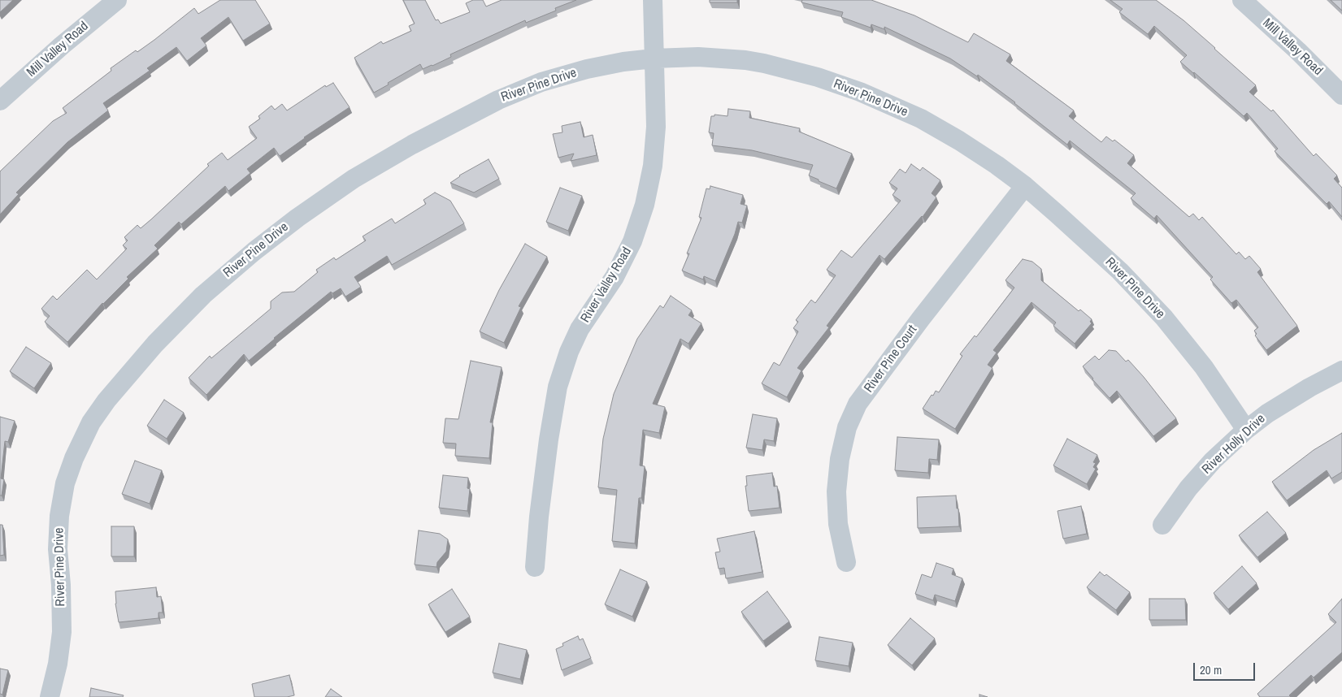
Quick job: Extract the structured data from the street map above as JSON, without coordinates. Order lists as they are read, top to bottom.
{
  "streets": {
    "street": [
      "Mill Valley Road",
      "River Pine Drive",
      "River Valley Road",
      "River Pine Court",
      "River Holly Drive"
    ]
  },
  "crossings": [
    ["River Pine Drive", "River Valley Road"],
    ["River Pine Drive", "River Pine Court"],
    ["River Pine Drive", "River Holly Drive"]
  ],
  "scale_bar": "20 m"
}
